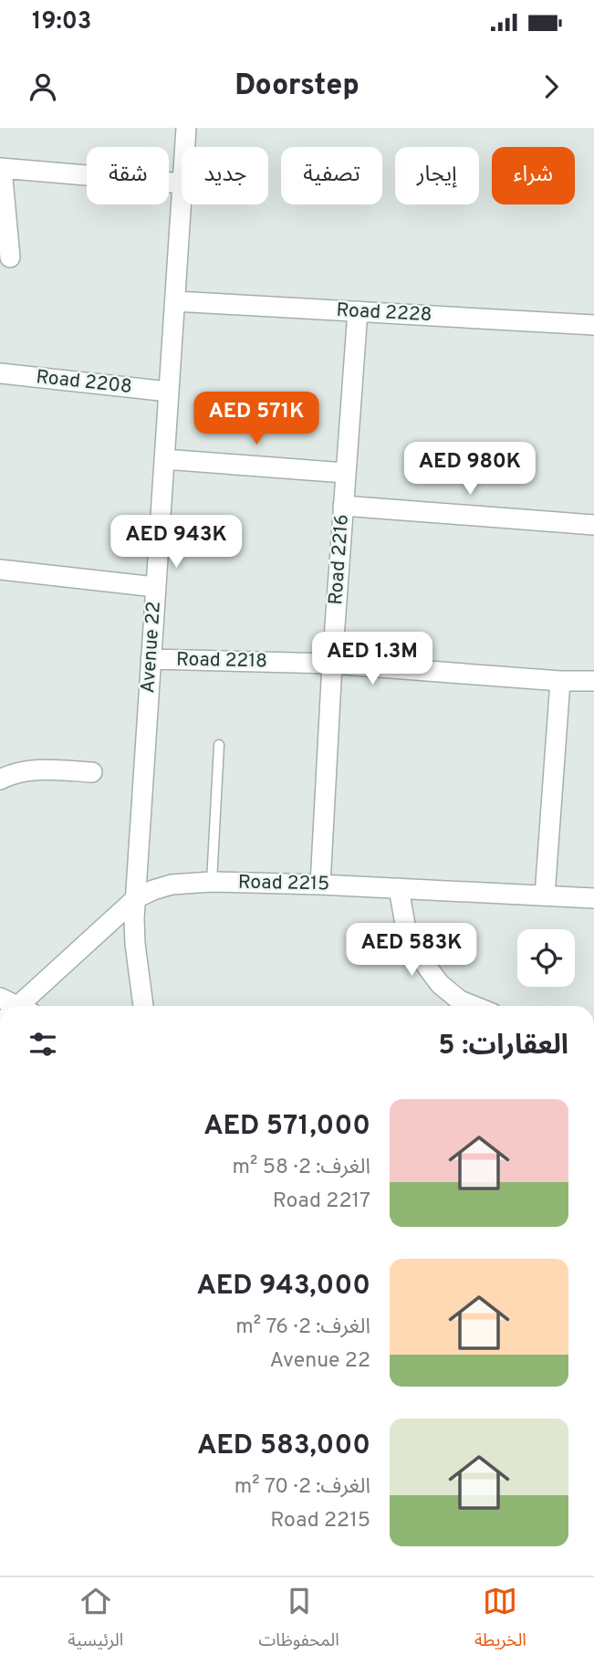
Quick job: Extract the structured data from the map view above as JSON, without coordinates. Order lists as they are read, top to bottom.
{
  "streets": {
    "street": [
      "Road 2228",
      "Road 2208",
      "Road 2216",
      "Avenue 22",
      "Road 2218",
      "Road 2215"
    ]
  },
  "crossings": [
    ["Road 2228", "Road 2216"],
    ["Road 2228", "Avenue 22"],
    ["Road 2208", "Avenue 22"],
    ["Road 2216", "Road 2218"],
    ["Road 2216", "Road 2215"],
    ["Avenue 22", "Road 2218"],
    ["Avenue 22", "Road 2215"]
  ],
  "page": {
    "status": "19:03",
    "header": "Doorstep",
    "chip": [
      "شراء",
      "إيجار",
      "تصفية",
      "جديد",
      "شقة"
    ],
    "price": [
      "AED 571K",
      "AED 980K",
      "AED 943K",
      "AED 1.3M",
      "AED 583K"
    ],
    "heading": "العقارات: 5",
    "list": [
      {
        "name": "AED 571,000",
        "note": "الغرف: 2 · 58 m² · Road 2217"
      },
      {
        "name": "AED 943,000",
        "note": "الغرف: 2 · 76 m² · Avenue 22"
      },
      {
        "name": "AED 583,000",
        "note": "الغرف: 2 · 70 m² · Road 2215"
      }
    ],
    "tabs": ["الخريطة", "المحفوظات", "الرئيسية"]
  }
}
